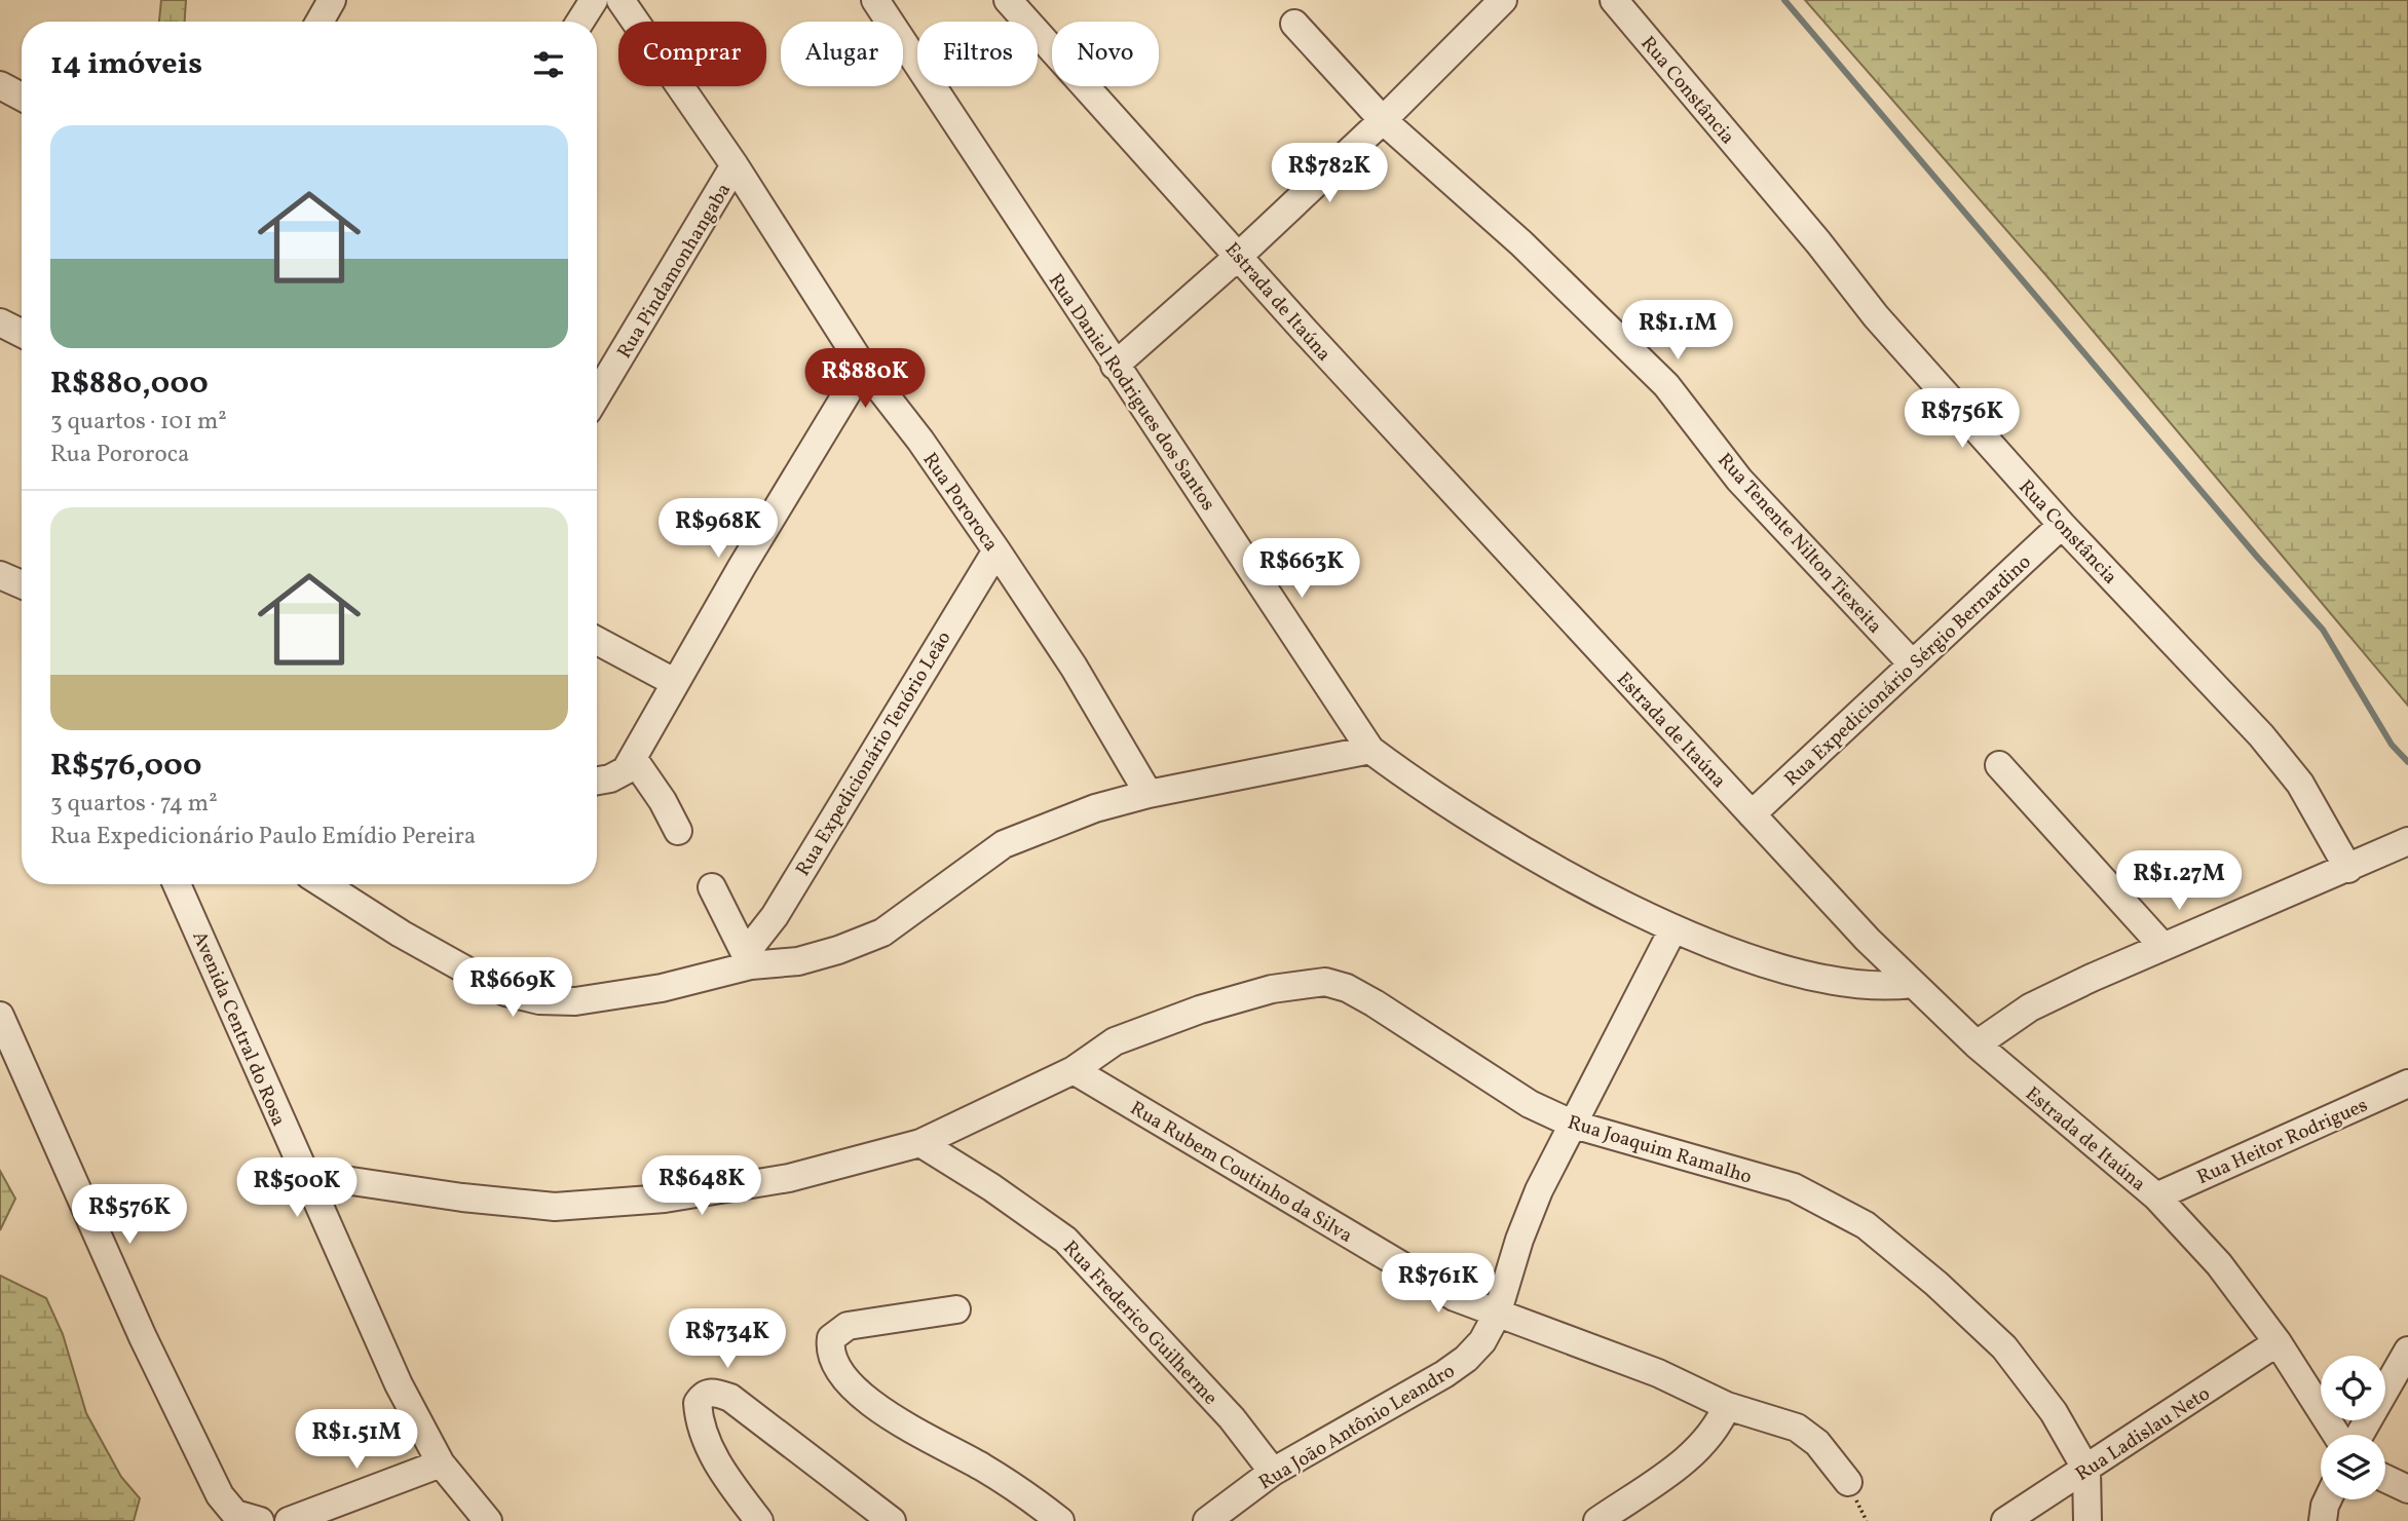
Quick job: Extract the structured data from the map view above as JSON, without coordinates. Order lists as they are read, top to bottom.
{
  "streets": {
    "street": [
      "Rua Constância",
      "Rua Pindamonhangaba",
      "Estrada de Itaúna",
      "Rua Daniel Rodrigues dos Santos",
      "Rua Pororoca",
      "Rua Tenente Nilton Tiexeita",
      "Rua Expedicionário Sérgio Bernardino",
      "Rua Expedicionário Tenório Leão",
      "Avenida Central do Rosa",
      "Rua Heitor Rodrigues",
      "Rua Joaquim Ramalho",
      "Rua Rubem Coutinho da Silva",
      "Rua Frederico Guilherme",
      "Rua João Antônio Leandro",
      "Rua Ladislau Neto"
    ]
  },
  "crossings": [
    ["Rua Constância", "Rua Expedicionário Sérgio Bernardino"],
    ["Rua Pindamonhangaba", "Rua Pororoca"],
    ["Estrada de Itaúna", "Rua Daniel Rodrigues dos Santos"],
    ["Estrada de Itaúna", "Rua Expedicionário Sérgio Bernardino"],
    ["Estrada de Itaúna", "Rua Heitor Rodrigues"],
    ["Estrada de Itaúna", "Rua Ladislau Neto"],
    ["Rua Daniel Rodrigues dos Santos", "Rua João Antônio Leandro"],
    ["Rua Pororoca", "Rua Expedicionário Tenório Leão"],
    ["Rua Tenente Nilton Tiexeita", "Rua Expedicionário Sérgio Bernardino"],
    ["Avenida Central do Rosa", "Rua Joaquim Ramalho"],
    ["Rua Joaquim Ramalho", "Rua Rubem Coutinho da Silva"],
    ["Rua Joaquim Ramalho", "Rua Frederico Guilherme"],
    ["Rua Joaquim Ramalho", "Rua João Antônio Leandro"],
    ["Rua Joaquim Ramalho", "Rua Ladislau Neto"],
    ["Rua Rubem Coutinho da Silva", "Rua João Antônio Leandro"],
    ["Rua Frederico Guilherme", "Rua João Antônio Leandro"]
  ],
  "page": {
    "chip": [
      "Comprar",
      "Alugar",
      "Filtros",
      "Novo"
    ],
    "heading": "14 imóveis",
    "list": [
      {
        "name": "R$880,000",
        "note": "3 quartos · 101 m² · Rua Pororoca"
      },
      {
        "name": "R$576,000",
        "note": "3 quartos · 74 m² · Rua Expedicionário Paulo Emídio Pereira"
      }
    ],
    "price": [
      "R$782K",
      "R$1.1M",
      "R$880K",
      "R$756K",
      "R$968K",
      "R$663K",
      "R$1.27M",
      "R$669K",
      "R$648K",
      "R$500K",
      "R$576K",
      "R$761K",
      "R$734K",
      "R$1.51M"
    ]
  }
}
